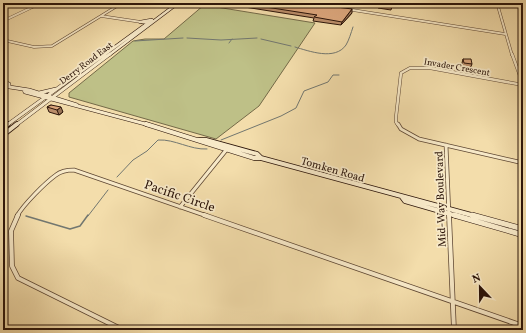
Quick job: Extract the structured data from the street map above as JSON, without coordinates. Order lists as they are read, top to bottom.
{
  "streets": {
    "main road": ["Derry Road East", "Tomken Road"],
    "street": ["Invader Crescent", "Pacific Circle", "Mid-Way Boulevard"]
  },
  "crossings": [
    ["Derry Road East", "Tomken Road"],
    ["Invader Crescent", "Mid-Way Boulevard"],
    ["Tomken Road", "Mid-Way Boulevard"],
    ["Pacific Circle", "Mid-Way Boulevard"]
  ],
  "north": "top"
}
